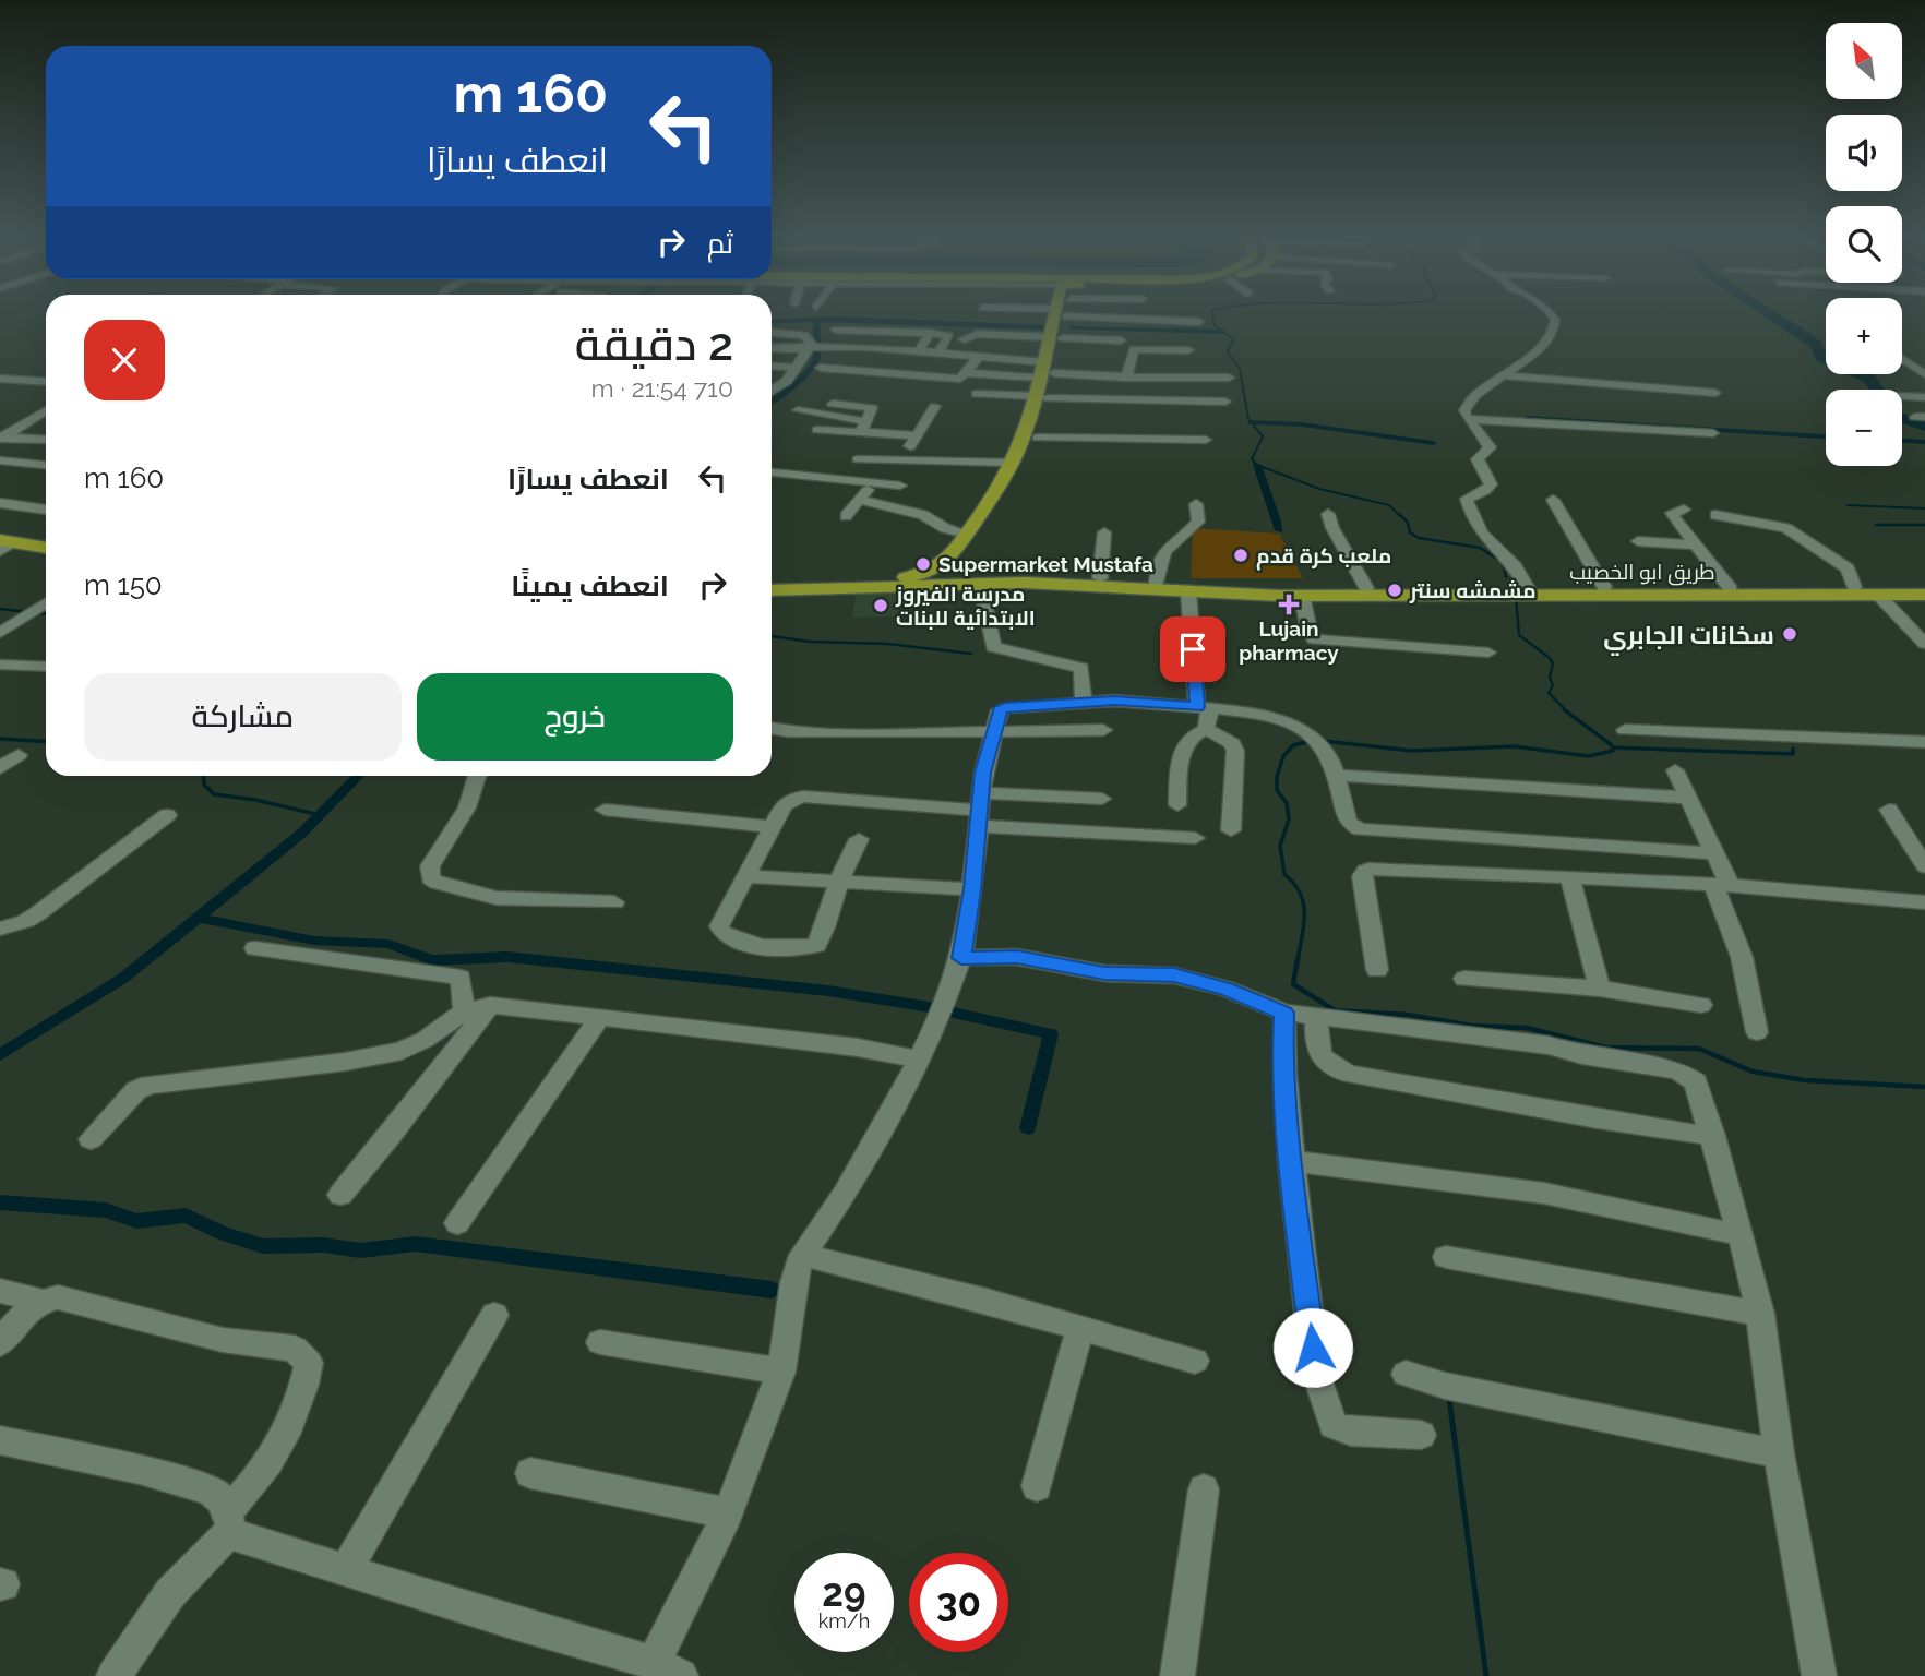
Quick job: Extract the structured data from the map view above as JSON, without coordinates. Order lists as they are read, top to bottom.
{
  "streets": {
    "main road": ["طريق ابو الخصيب"]
  },
  "places": {
    "other": [
      "ملعب كرة قدم",
      "Supermarket Mustafa",
      "مشمشه سنتر",
      "مدرسة الفيروز الابتدائية للبنات",
      "سخانات الجابري"
    ],
    "health": ["Lujain pharmacy"]
  },
  "north": "top left",
  "page": {
    "map_buttons": ["+", "−"],
    "turn": ["160 m", "انعطف يسارًا"],
    "then": "ثم",
    "heading": ["2 دقيقة", "710 m · 21:54"],
    "list": [
      {
        "name": "انعطف يسارًا",
        "value": "160 m"
      },
      {
        "name": "انعطف يمينًا",
        "value": "150 m"
      }
    ],
    "buttons": ["خروج", "مشاركة"],
    "speed": "29 km/h",
    "limit": "30"
  }
}
